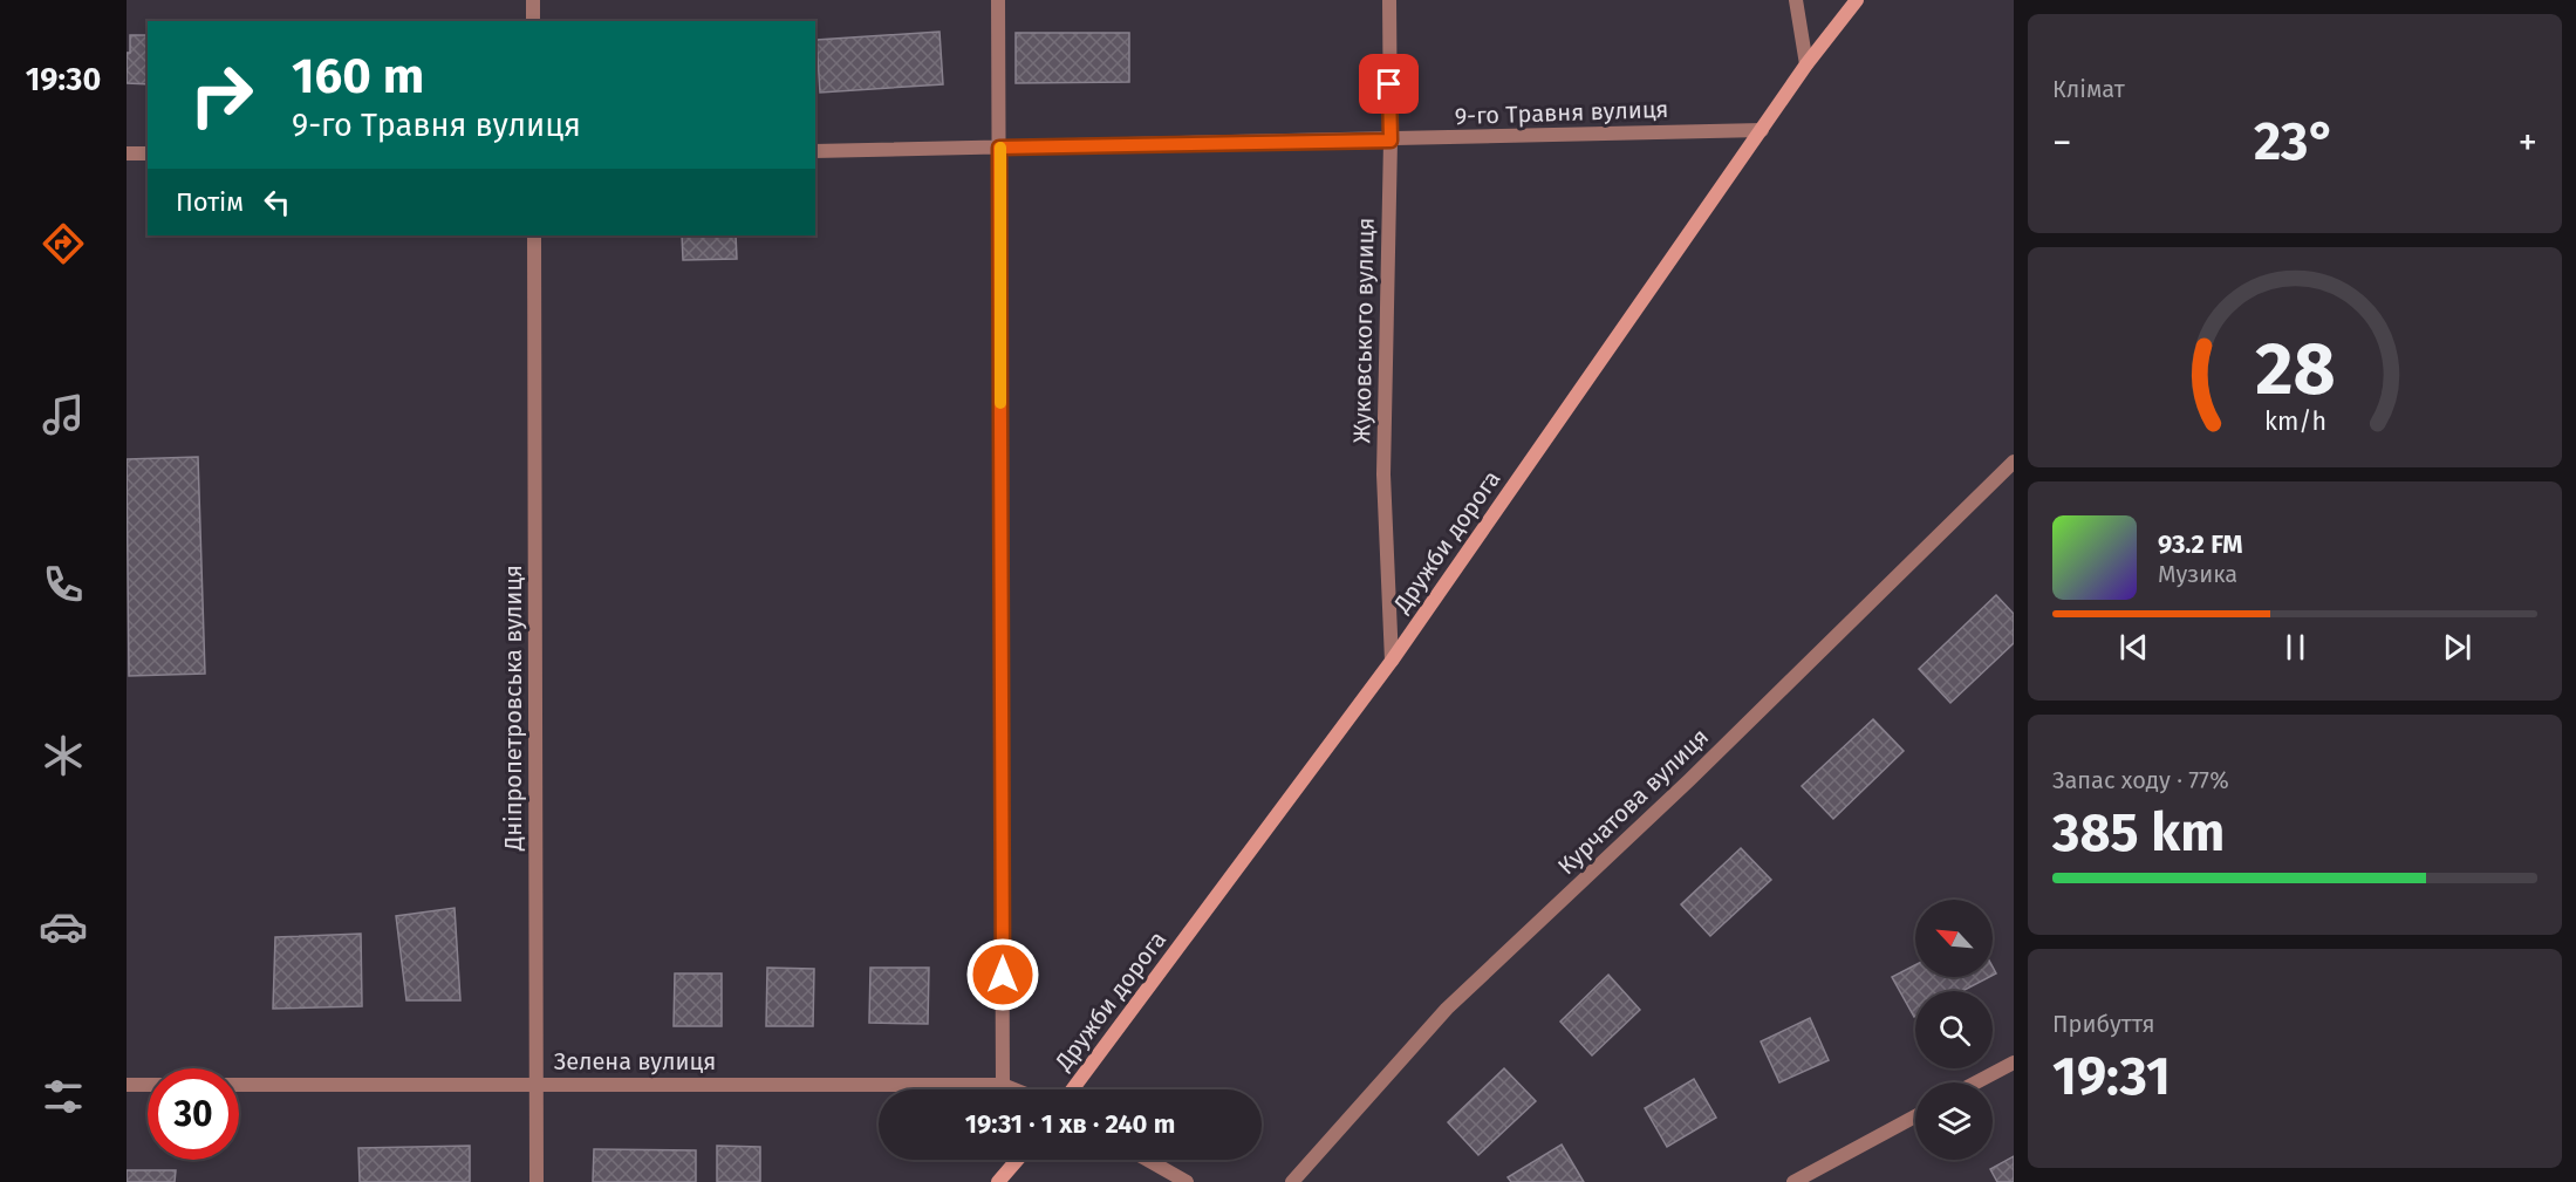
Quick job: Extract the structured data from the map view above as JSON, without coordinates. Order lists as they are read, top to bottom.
{
  "streets": {
    "street": [
      "9-го Травня вулиця",
      "Жуковського вулиця",
      "Дружби дорога",
      "Дніпропетровська вулиця",
      "Курчатова вулиця",
      "Зелена вулиця"
    ]
  },
  "crossings": [
    ["9-го Травня вулиця", "Жуковського вулиця"],
    ["9-го Травня вулиця", "Дружби дорога"],
    ["Жуковського вулиця", "Дружби дорога"],
    ["Дніпропетровська вулиця", "Зелена вулиця"]
  ],
  "north": "top left",
  "page": {
    "tabs": "19:30",
    "tile": [
      "Клімат",
      ["Запас ходу · 77%", "385 km"],
      ["Прибуття", "19:31"]
    ],
    "turn": ["160 m", "9-го Травня вулиця"],
    "heat": ["−", "23°", "+"],
    "then": "Потім",
    "song": ["93.2 FM", "Музика"],
    "limit": "30",
    "trip": "19:31 · 1 хв · 240 m",
    "gauge": ["28", "km/h"]
  }
}
